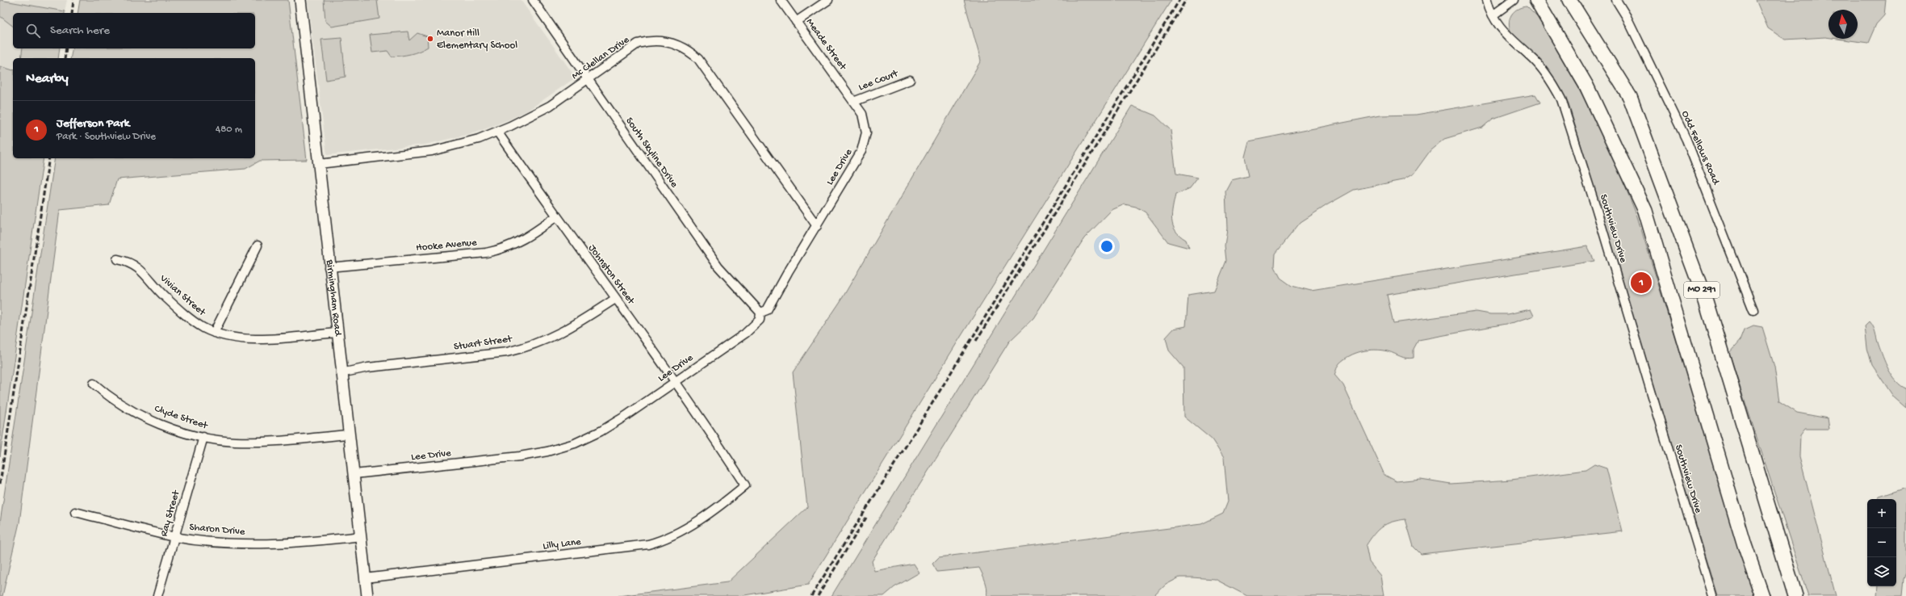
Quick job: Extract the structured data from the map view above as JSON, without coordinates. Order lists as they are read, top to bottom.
{
  "streets": {
    "highway": ["MO 291"],
    "street": [
      "Meade Street",
      "Mc Clellan Drive",
      "Lee Court",
      "Odd Fellows Road",
      "South Skyline Drive",
      "Lee Drive",
      "Southview Drive",
      "Hooke Avenue",
      "Johnston Street",
      "Vivian Street",
      "Birmingham Road",
      "Stuart Street",
      "Clyde Street",
      "Ray Street",
      "Sharon Drive",
      "Lilly Lane"
    ]
  },
  "crossings": [
    ["Meade Street", "Lee Court"],
    ["Meade Street", "Lee Drive"],
    ["Mc Clellan Drive", "South Skyline Drive"],
    ["Mc Clellan Drive", "Lee Drive"],
    ["Mc Clellan Drive", "Johnston Street"],
    ["Mc Clellan Drive", "Birmingham Road"],
    ["Lee Court", "Lee Drive"],
    ["South Skyline Drive", "Lee Drive"],
    ["Lee Drive", "Johnston Street"],
    ["Lee Drive", "Birmingham Road"],
    ["Hooke Avenue", "Johnston Street"],
    ["Hooke Avenue", "Birmingham Road"],
    ["Johnston Street", "Stuart Street"],
    ["Johnston Street", "Lilly Lane"],
    ["Vivian Street", "Birmingham Road"],
    ["Birmingham Road", "Stuart Street"],
    ["Birmingham Road", "Clyde Street"],
    ["Birmingham Road", "Sharon Drive"],
    ["Birmingham Road", "Lilly Lane"],
    ["Clyde Street", "Ray Street"],
    ["Ray Street", "Sharon Drive"]
  ],
  "places": ["Manor Hill Elementary School"],
  "north": "top",
  "page": {
    "search": "Search here",
    "heading": "Nearby",
    "list": [
      {
        "mark": "1",
        "name": "Jefferson Park",
        "note": "Park · Southview Drive",
        "value": "480 m"
      }
    ],
    "pins": "1",
    "map_buttons": ["+", "−"]
  }
}
